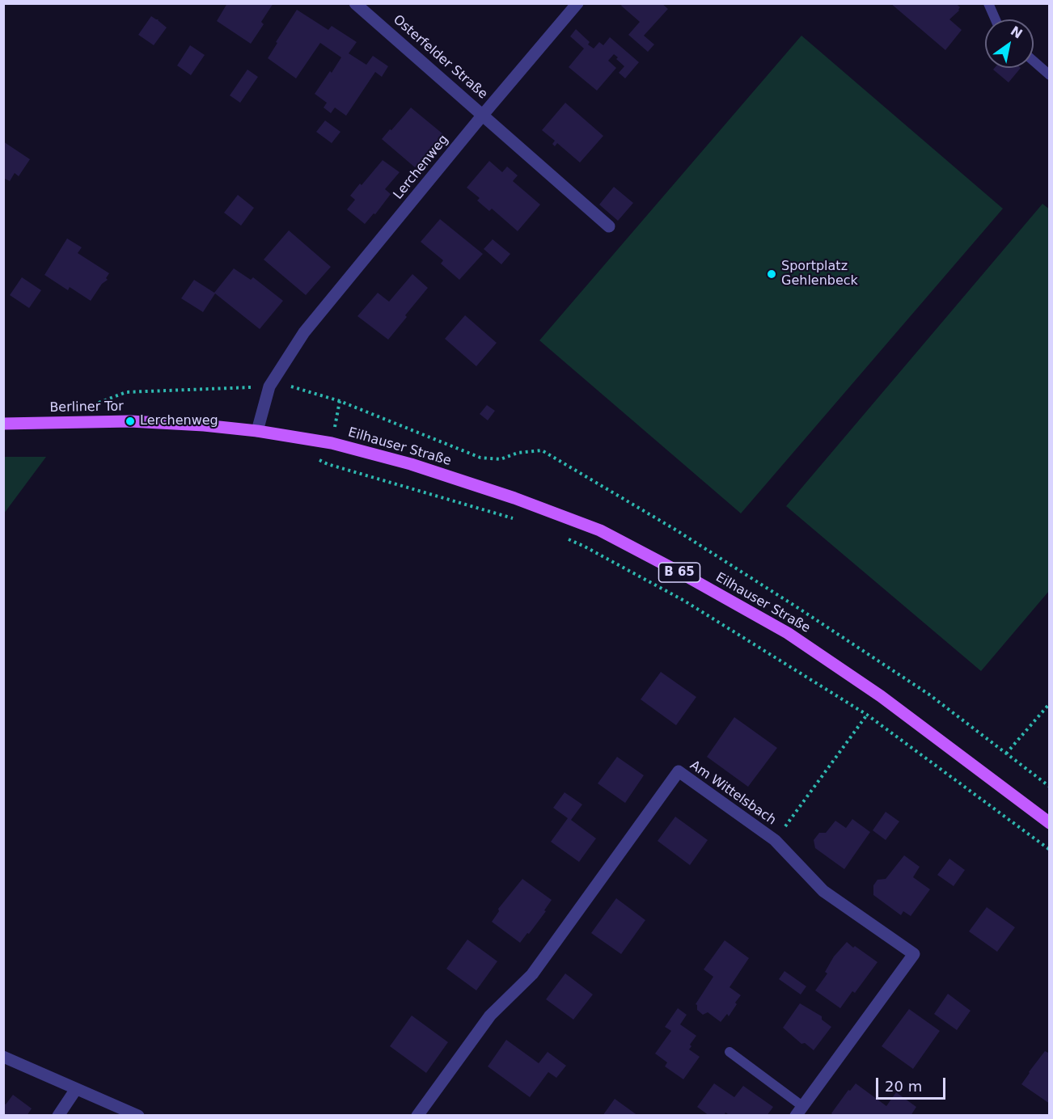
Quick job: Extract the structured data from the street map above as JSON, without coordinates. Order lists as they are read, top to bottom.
{
  "streets": {
    "main road": ["Berliner Tor", "Eilhauser Straße", "B 65"],
    "street": ["Osterfelder Straße", "Lerchenweg", "Am Wittelsbach"]
  },
  "crossings": [
    ["Osterfelder Straße", "Lerchenweg"],
    ["Lerchenweg", "Berliner Tor"],
    ["Lerchenweg", "Eilhauser Straße"],
    ["Berliner Tor", "Eilhauser Straße"]
  ],
  "places": ["Sportplatz Gehlenbeck", "Lerchenweg"],
  "scale_bar": "20 m",
  "north": "top right"
}
